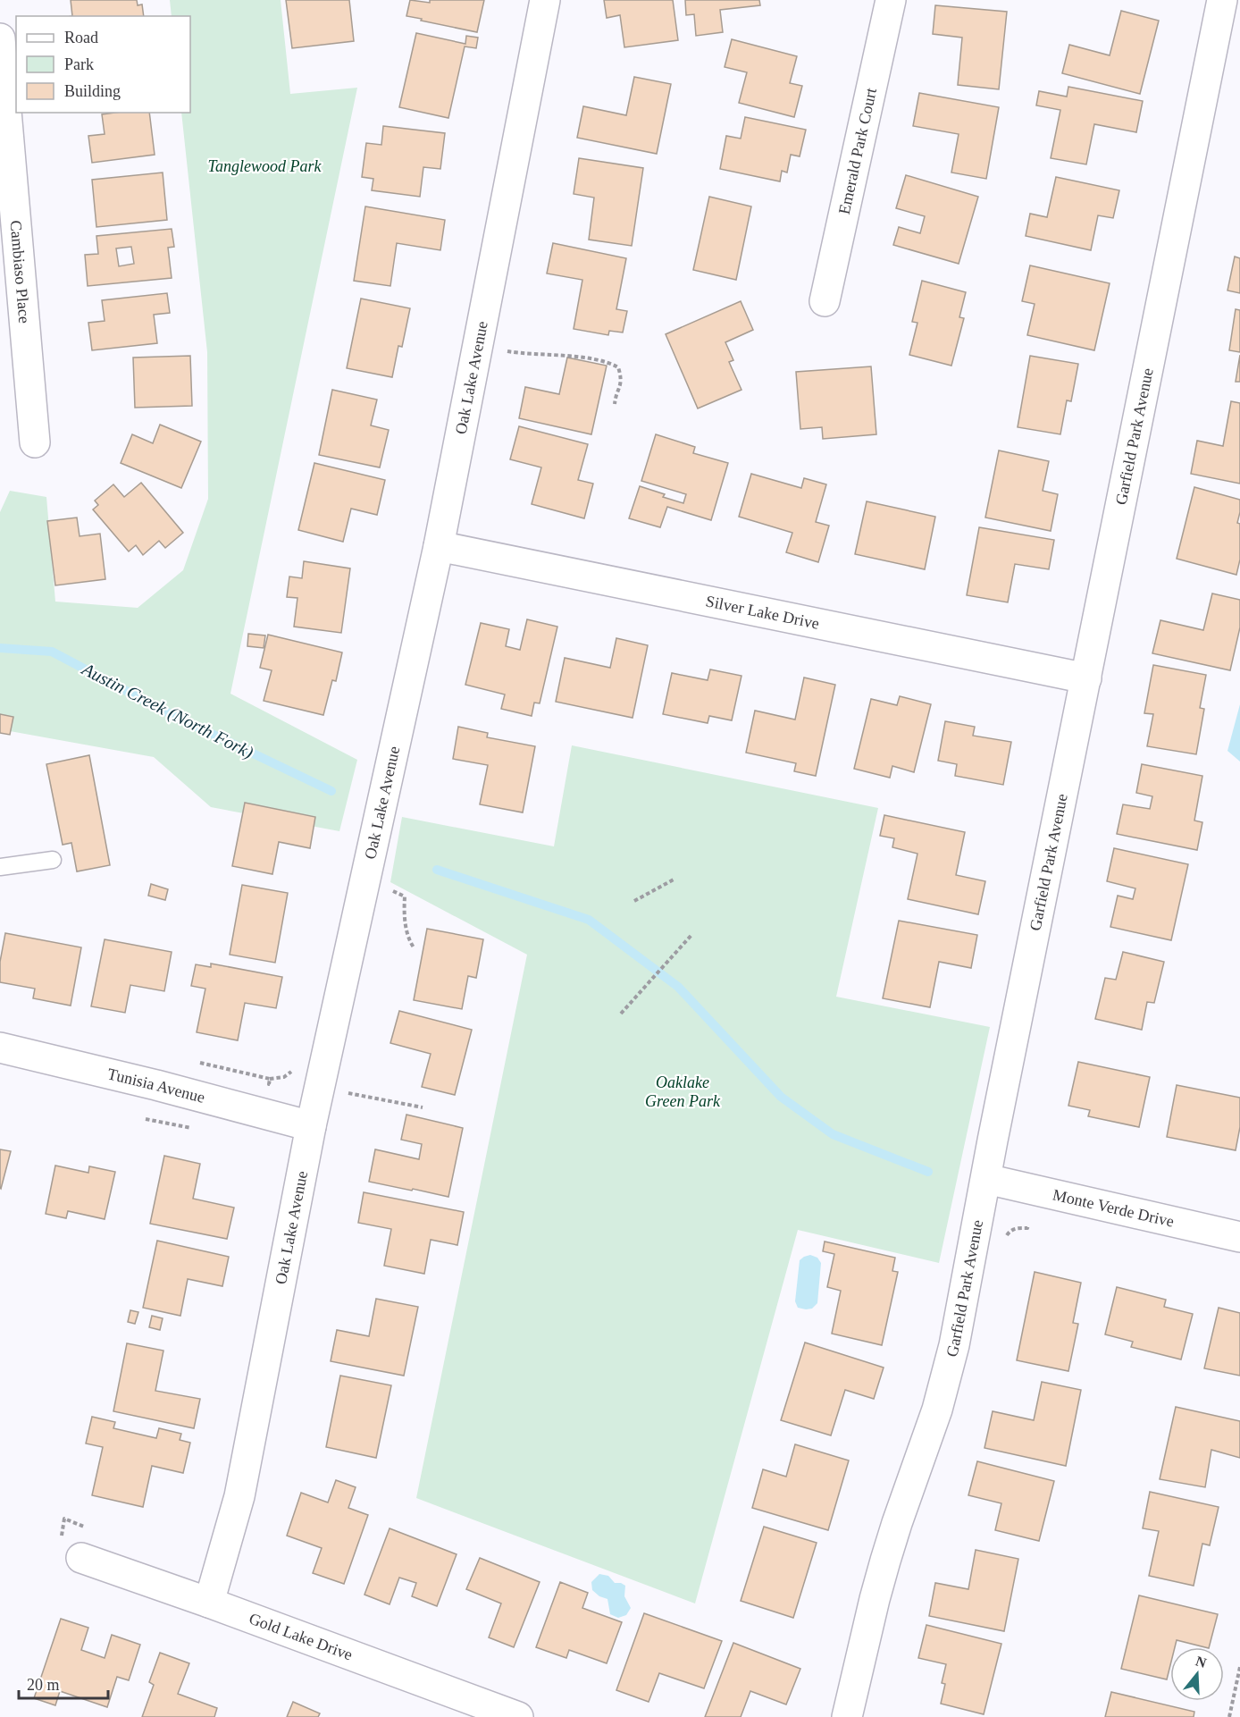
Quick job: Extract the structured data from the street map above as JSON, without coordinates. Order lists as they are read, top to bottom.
{
  "streets": {
    "street": [
      "Emerald Park Court",
      "Cambiaso Place",
      "Oak Lake Avenue",
      "Garfield Park Avenue",
      "Silver Lake Drive",
      "Tunisia Avenue",
      "Monte Verde Drive",
      "Gold Lake Drive"
    ]
  },
  "crossings": [
    ["Oak Lake Avenue", "Silver Lake Drive"],
    ["Oak Lake Avenue", "Tunisia Avenue"],
    ["Oak Lake Avenue", "Gold Lake Drive"],
    ["Garfield Park Avenue", "Silver Lake Drive"],
    ["Garfield Park Avenue", "Monte Verde Drive"]
  ],
  "water": ["Austin Creek (North Fork)"],
  "parks": ["Tanglewood Park", "Oaklake Green Park"],
  "legend": ["Road", "Park", "Building"],
  "scale_bar": "20 m",
  "north": "top"
}
